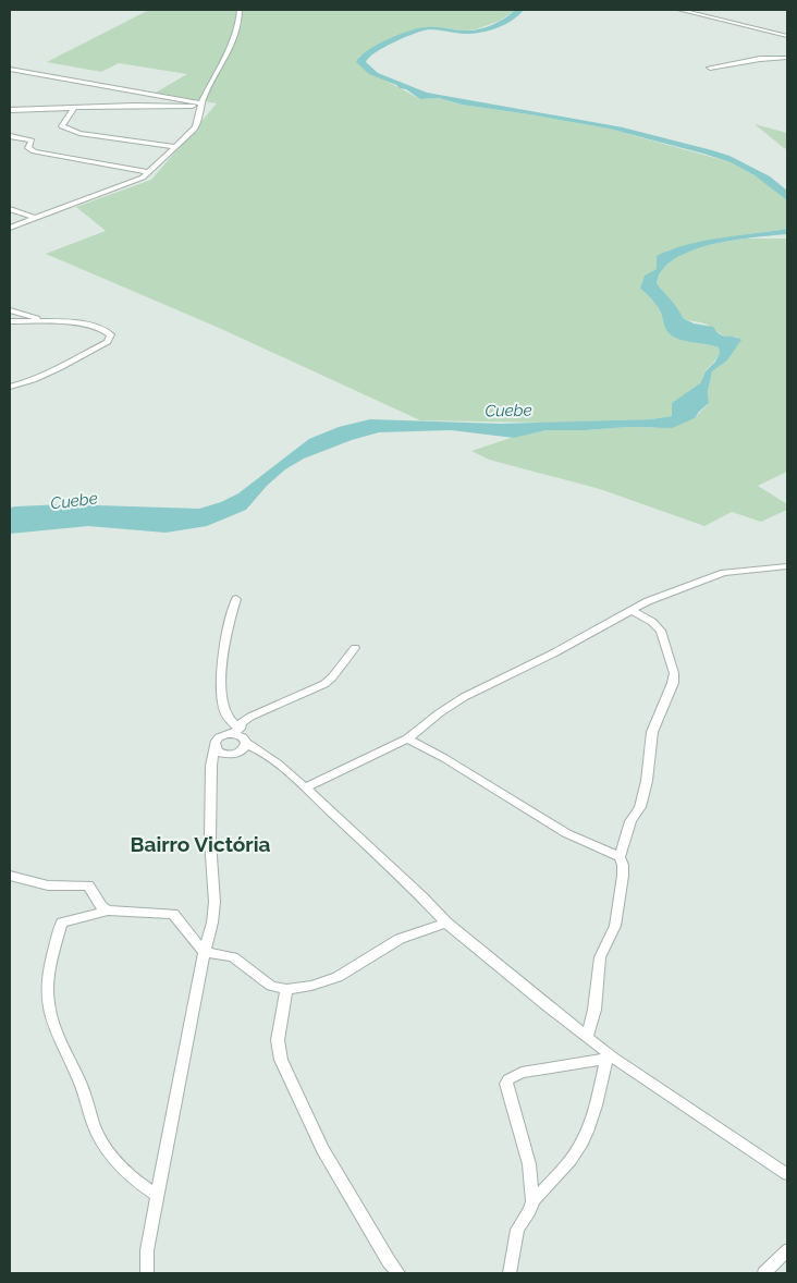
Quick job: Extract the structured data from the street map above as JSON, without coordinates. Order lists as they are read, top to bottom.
{
  "districts": ["Bairro Victória"],
  "water": ["Cuebe"]
}
